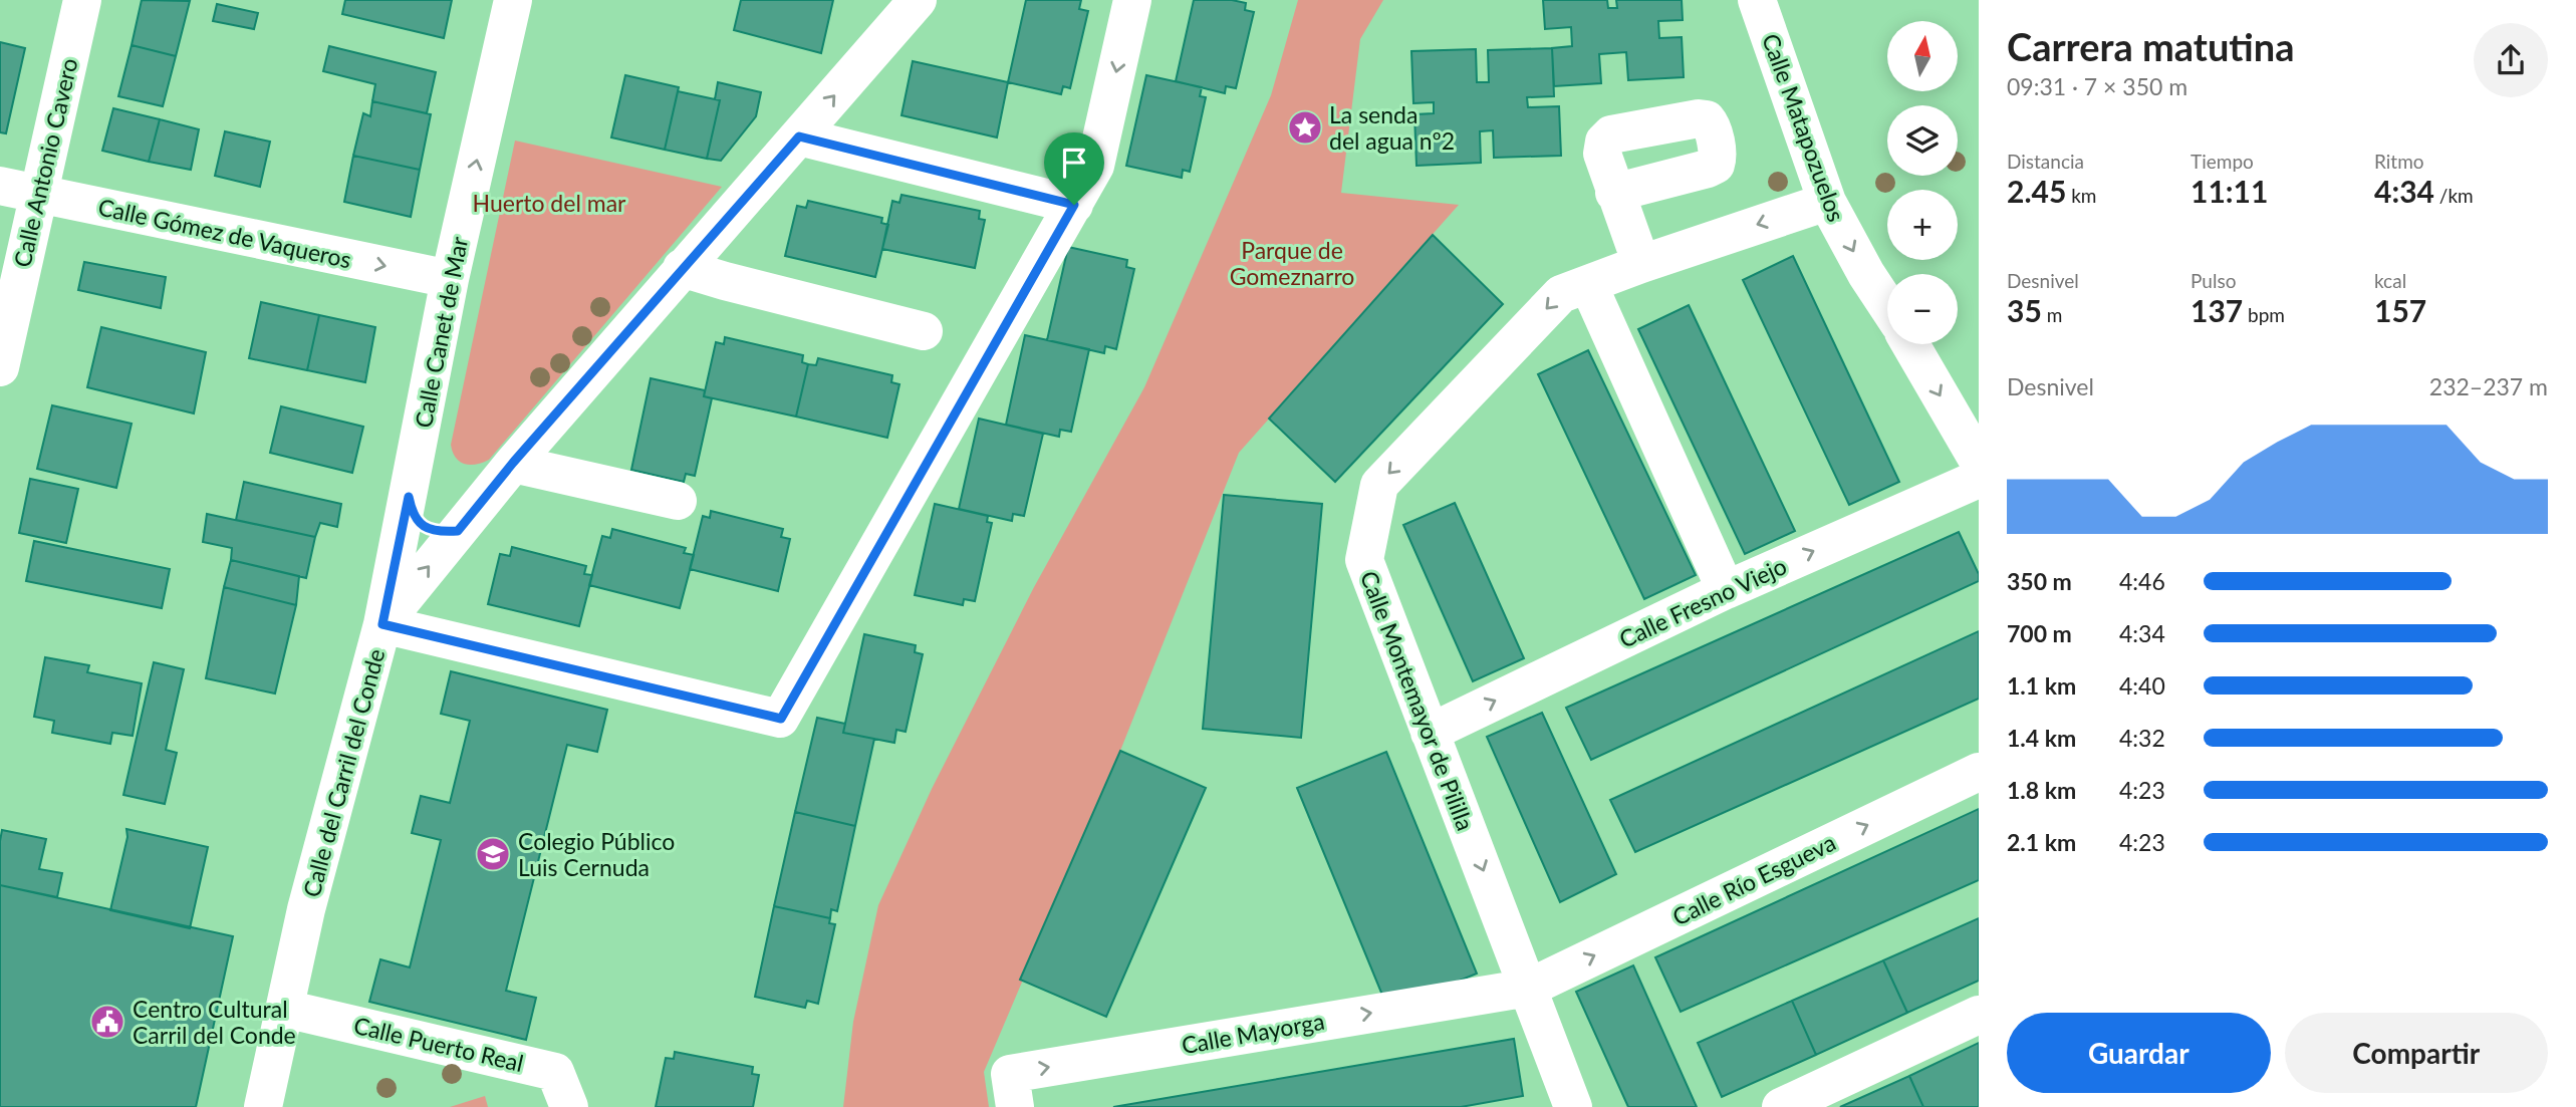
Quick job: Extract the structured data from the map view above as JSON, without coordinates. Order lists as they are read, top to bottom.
{
  "streets": {
    "street": [
      "Calle Matapozuelos",
      "Calle Antonio Cavero",
      "Calle Gómez de Vaqueros",
      "Calle Canet de Mar",
      "Calle Fresno Viejo",
      "Calle Montemayor de Pililla",
      "Calle del Carril del Conde",
      "Calle Río Esgueva",
      "Calle Mayorga",
      "Calle Puerto Real"
    ]
  },
  "crossings": [
    ["Calle Matapozuelos", "Calle Montemayor de Pililla"],
    ["Calle Antonio Cavero", "Calle Gómez de Vaqueros"],
    ["Calle Gómez de Vaqueros", "Calle Canet de Mar"],
    ["Calle Canet de Mar", "Calle del Carril del Conde"],
    ["Calle Fresno Viejo", "Calle Montemayor de Pililla"],
    ["Calle Montemayor de Pililla", "Calle Río Esgueva"],
    ["Calle Montemayor de Pililla", "Calle Mayorga"],
    ["Calle del Carril del Conde", "Calle Puerto Real"],
    ["Calle Río Esgueva", "Calle Mayorga"]
  ],
  "one_way": [
    "Calle Gómez de Vaqueros",
    "Calle Canet de Mar",
    "Calle Fresno Viejo",
    "Calle Mayorga"
  ],
  "parks": ["Huerto del mar", "Parque de Gomeznarro"],
  "places": {
    "place": ["La senda del agua nº2"],
    "school or university": ["Colegio Público Luis Cernuda"],
    "public building": ["Centro Cultural Carril del Conde"]
  },
  "north": "top",
  "page": {
    "heading": ["Carrera matutina", "09:31 · 7 × 350 m"],
    "map_buttons": ["+", "−"],
    "stats": [
      ["Distancia", "2.45 km"],
      ["Tiempo", "11:11"],
      ["Ritmo", "4:34 /km"],
      ["Desnivel", "35 m"],
      ["Pulso", "137 bpm"],
      ["kcal", "157"]
    ],
    "chart": ["Desnivel", "232–237 m"],
    "list": [
      {
        "name": "350 m",
        "note": "4:46"
      },
      {
        "name": "700 m",
        "note": "4:34"
      },
      {
        "name": "1.1 km",
        "note": "4:40"
      },
      {
        "name": "1.4 km",
        "note": "4:32"
      },
      {
        "name": "1.8 km",
        "note": "4:23"
      },
      {
        "name": "2.1 km",
        "note": "4:23"
      }
    ],
    "buttons": ["Guardar", "Compartir"]
  }
}
